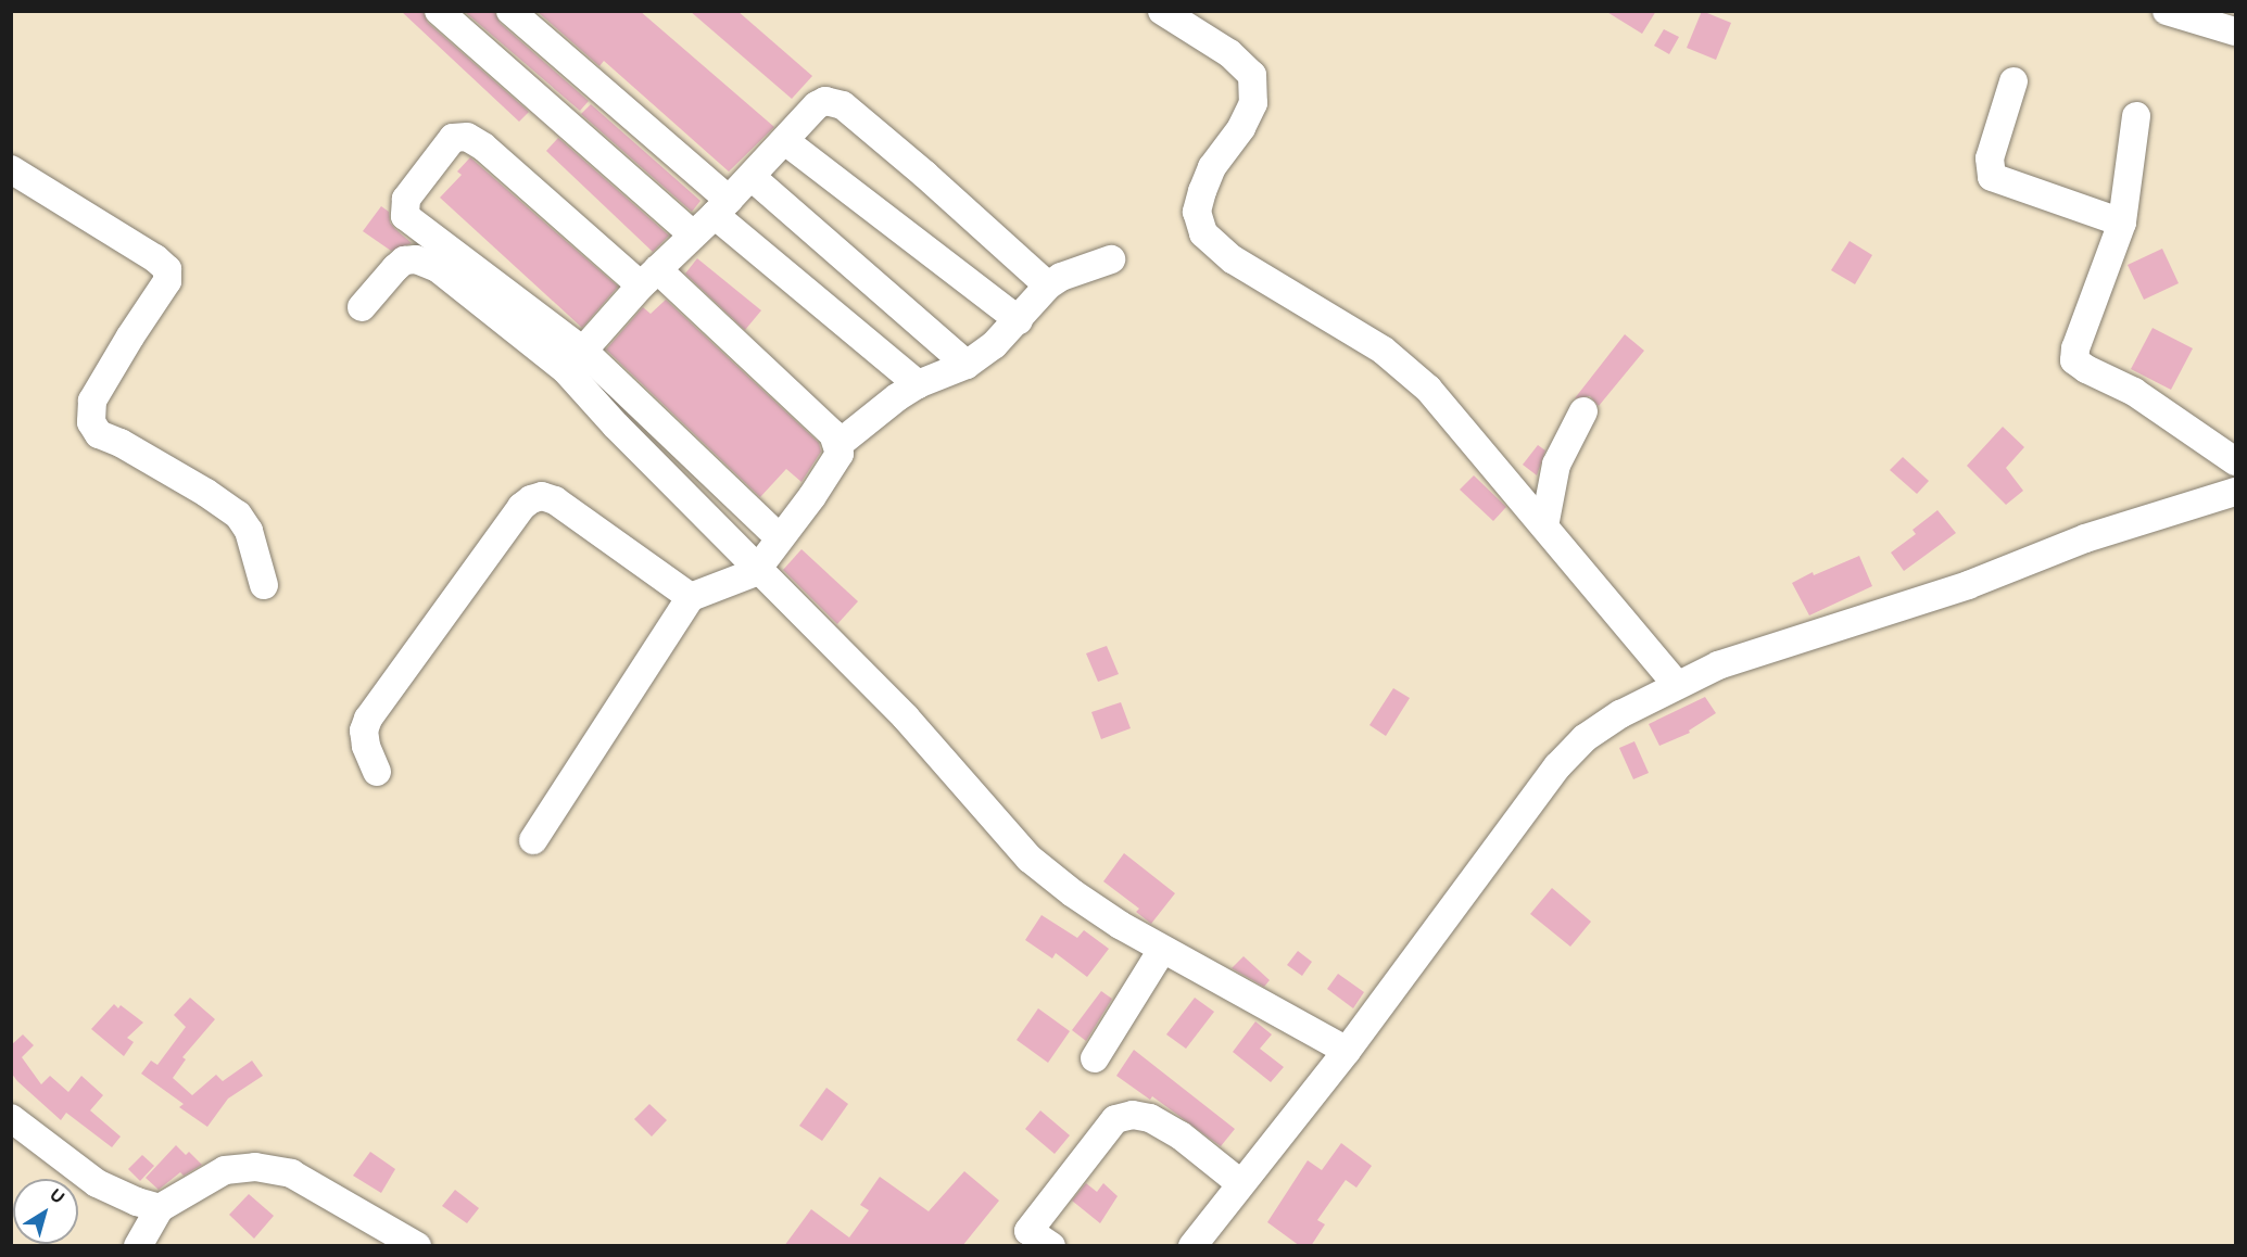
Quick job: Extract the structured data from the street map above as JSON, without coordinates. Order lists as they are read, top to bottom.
{
  "north": "top right"
}
